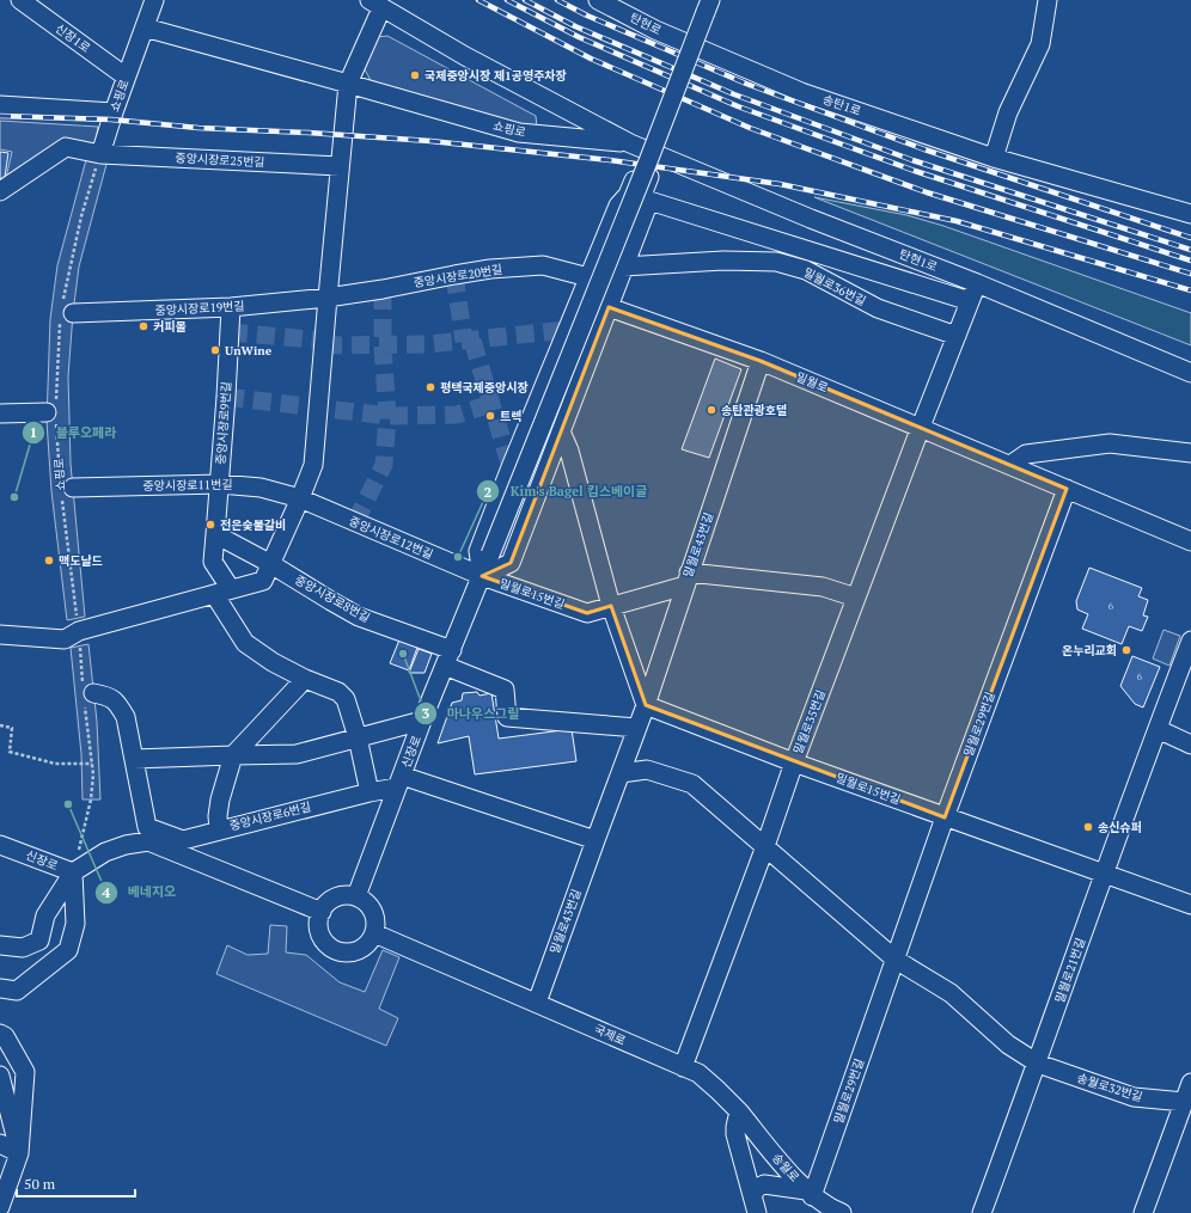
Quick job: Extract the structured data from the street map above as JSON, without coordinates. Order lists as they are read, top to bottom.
{
  "streets": {
    "street": [
      "탄현로",
      "신장1로",
      "쇼핑로",
      "송탄1로",
      "중앙시장로25번길",
      "탄현1로",
      "중앙시장로20번길",
      "밀월로36번길",
      "중앙시장로19번길",
      "밀월로",
      "중앙시장로9번길",
      "중앙시장로11번길",
      "중앙시장로12번길",
      "밀월로43번길",
      "밀월로15번길",
      "중앙시장로8번길",
      "밀월로35번길",
      "밀월로29번길",
      "신장로",
      "중앙시장로6번길",
      "밀월로21번길",
      "국제로",
      "송월로32번길",
      "송월로"
    ]
  },
  "crossings": [
    ["탄현로", "송탄1로"],
    ["신장1로", "쇼핑로"],
    ["쇼핑로", "중앙시장로25번길"],
    ["쇼핑로", "탄현1로"],
    ["쇼핑로", "중앙시장로19번길"],
    ["쇼핑로", "중앙시장로11번길"],
    ["쇼핑로", "신장로"],
    ["중앙시장로20번길", "중앙시장로19번길"],
    ["중앙시장로19번길", "중앙시장로9번길"],
    ["밀월로", "밀월로43번길"],
    ["밀월로", "밀월로35번길"],
    ["밀월로", "밀월로29번길"],
    ["중앙시장로9번길", "중앙시장로11번길"],
    ["중앙시장로11번길", "중앙시장로12번길"],
    ["중앙시장로12번길", "밀월로15번길"],
    ["중앙시장로12번길", "신장로"],
    ["밀월로43번길", "밀월로15번길"],
    ["밀월로43번길", "중앙시장로8번길"],
    ["밀월로43번길", "국제로"],
    ["밀월로15번길", "밀월로35번길"],
    ["밀월로15번길", "밀월로29번길"],
    ["밀월로15번길", "신장로"],
    ["밀월로15번길", "밀월로21번길"],
    ["중앙시장로8번길", "신장로"],
    ["밀월로35번길", "국제로"],
    ["밀월로29번길", "송월로"],
    ["신장로", "중앙시장로6번길"],
    ["신장로", "국제로"],
    ["밀월로21번길", "송월로32번길"],
    ["국제로", "송월로"]
  ],
  "places": [
    "국제중앙시장 제1공영주차장",
    "커피몰",
    "UnWine",
    "평택국제중앙시장",
    "송탄관광호텔",
    "트렉",
    "블루오페라",
    "전은숮불갈비",
    "Kim's Bagel 킴스베이글",
    "맥도날드",
    "온누리교회",
    "마나우스그릴",
    "베네지오",
    "송신슈퍼"
  ],
  "house_numbers": ["6", "6"],
  "scale_bar": "50 m"
}
